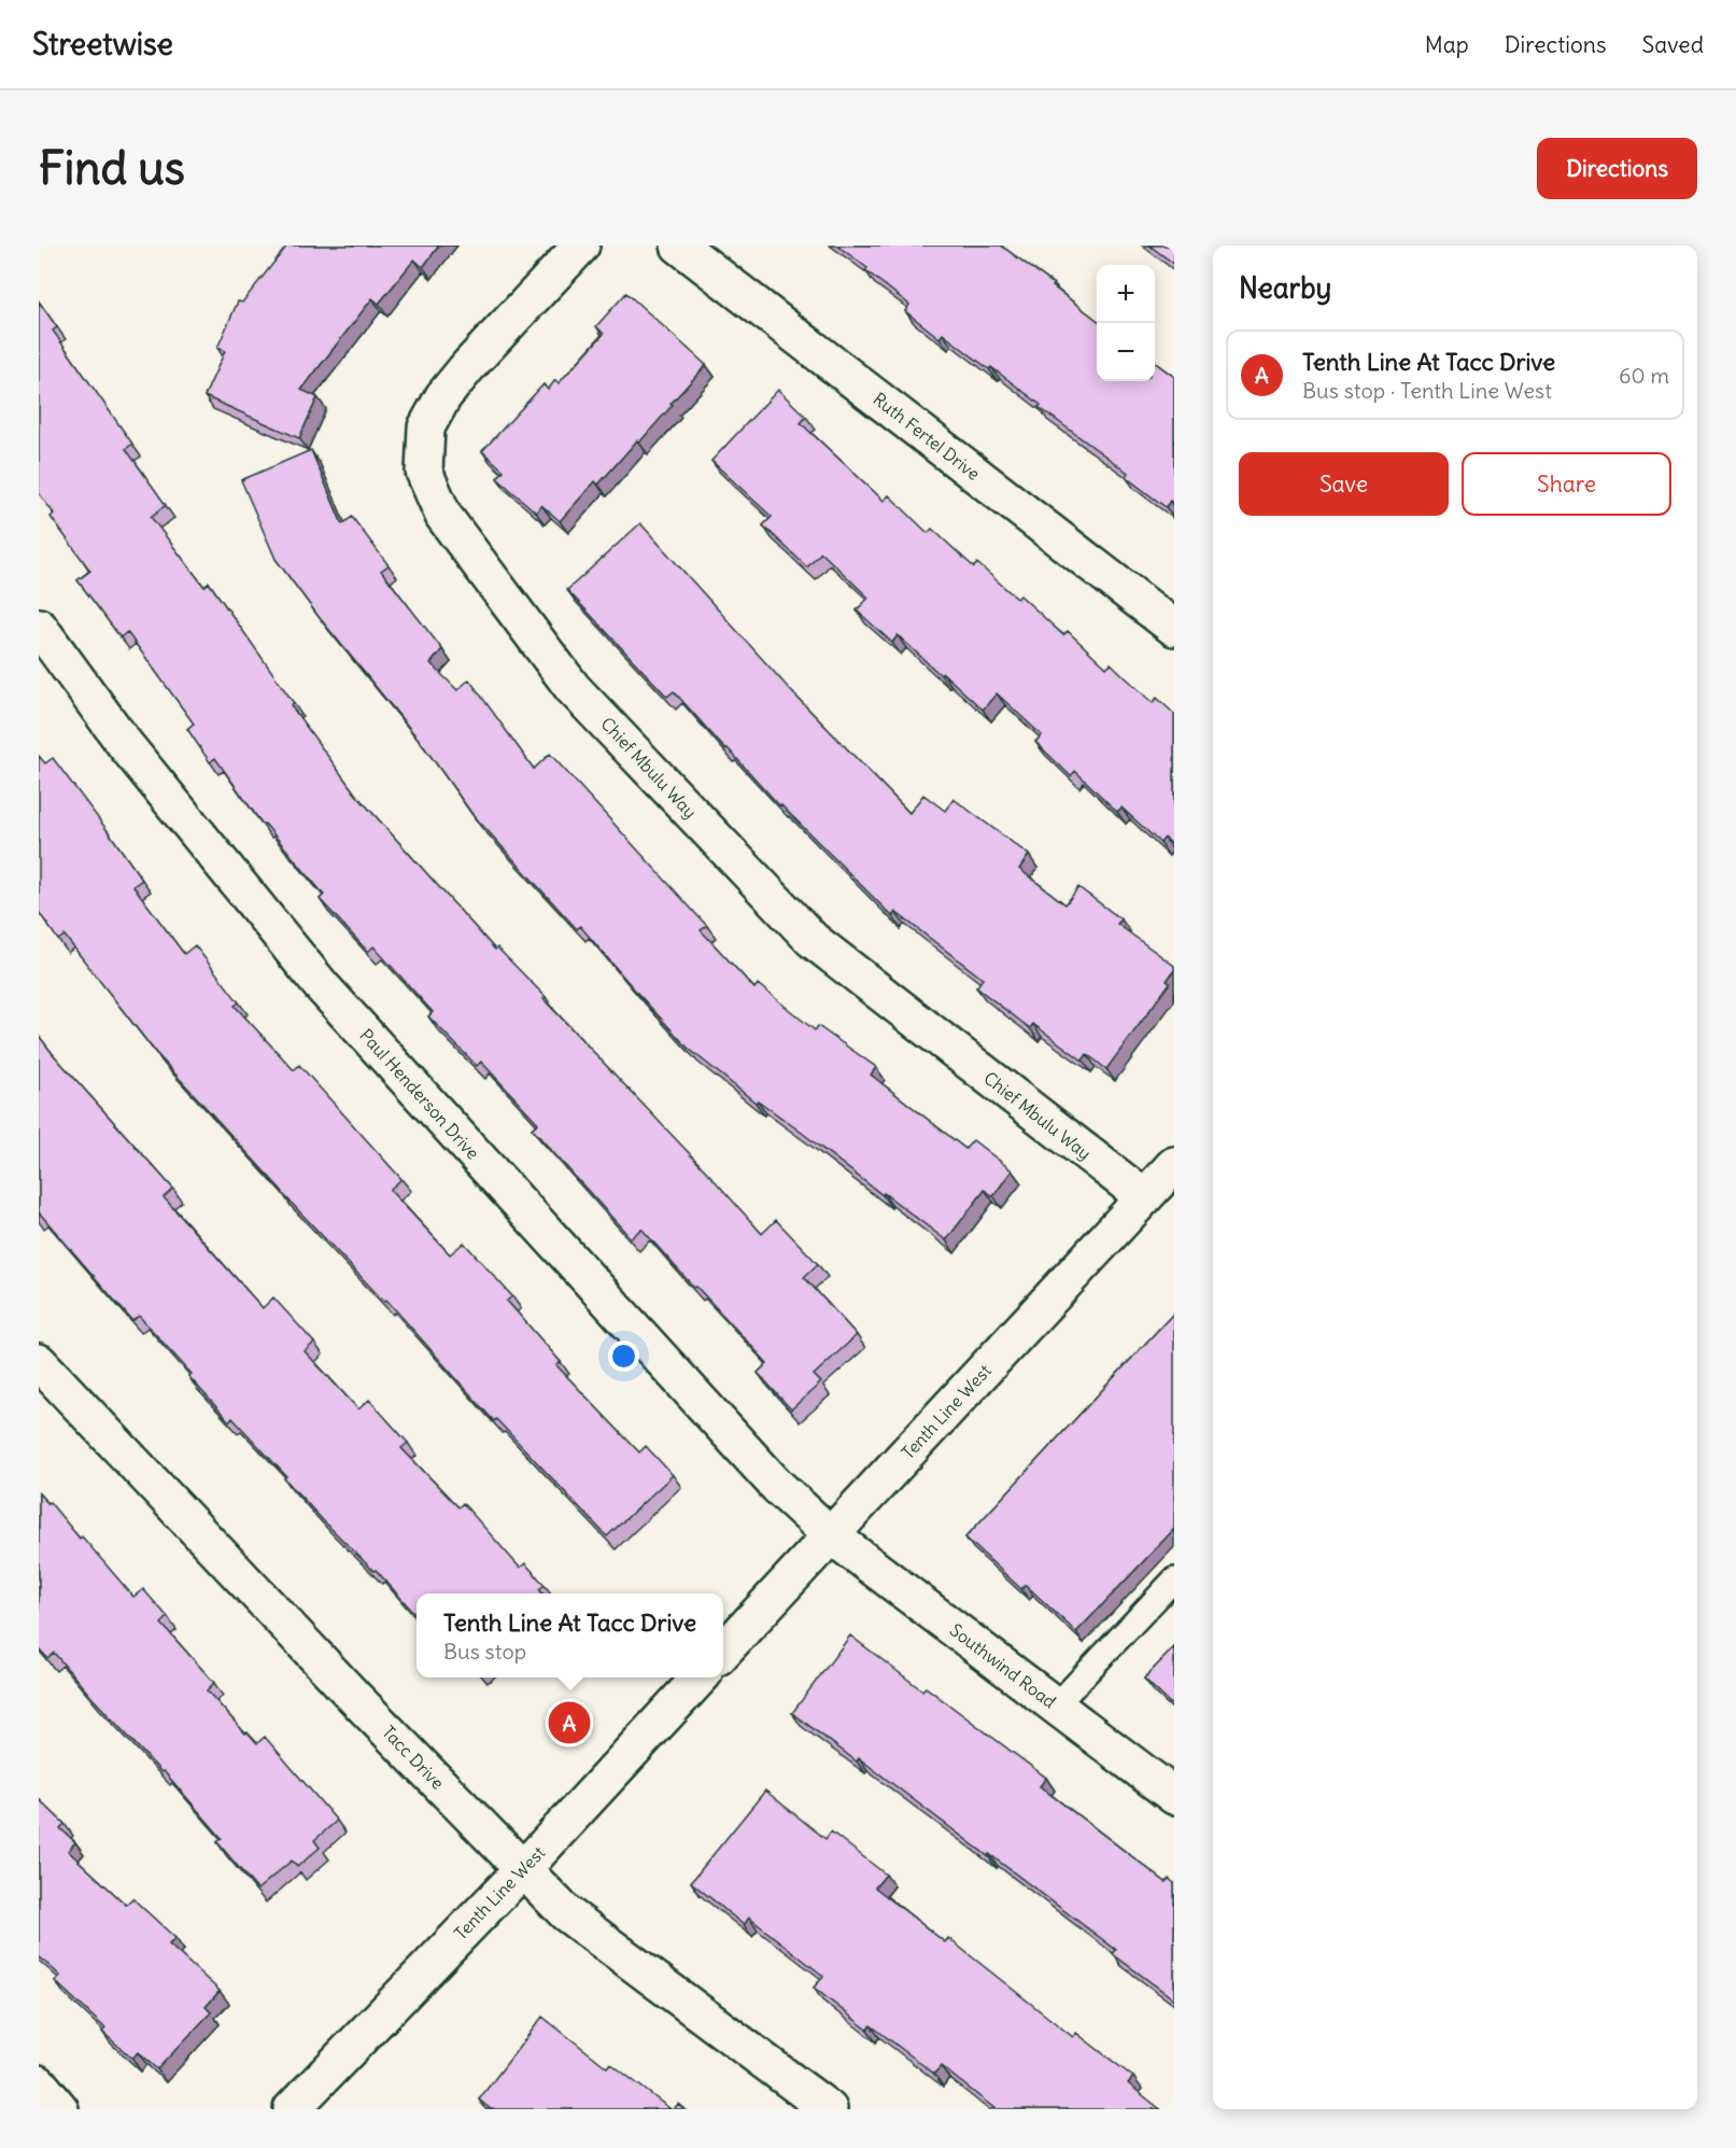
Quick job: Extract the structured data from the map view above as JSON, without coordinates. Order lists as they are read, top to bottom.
{
  "streets": {
    "street": [
      "Ruth Fertel Drive",
      "Chief Mbulu Way",
      "Paul Henderson Drive",
      "Tenth Line West",
      "Southwind Road",
      "Tacc Drive"
    ]
  },
  "crossings": [
    ["Chief Mbulu Way", "Tenth Line West"],
    ["Paul Henderson Drive", "Tenth Line West"],
    ["Paul Henderson Drive", "Southwind Road"],
    ["Tenth Line West", "Southwind Road"],
    ["Tenth Line West", "Tacc Drive"]
  ],
  "page": {
    "header": "Streetwise",
    "nav": ["Map", "Directions", "Saved"],
    "buttons": [
      "Directions",
      ["Save", "Share"]
    ],
    "title": "Find us",
    "heading": "Nearby",
    "map_buttons": ["+", "−"],
    "list": [
      {
        "mark": "A",
        "name": "Tenth Line At Tacc Drive",
        "note": "Bus stop · Tenth Line West",
        "value": "60 m"
      }
    ],
    "popup": ["Tenth Line At Tacc Drive", "Bus stop"],
    "pins": "A"
  }
}
